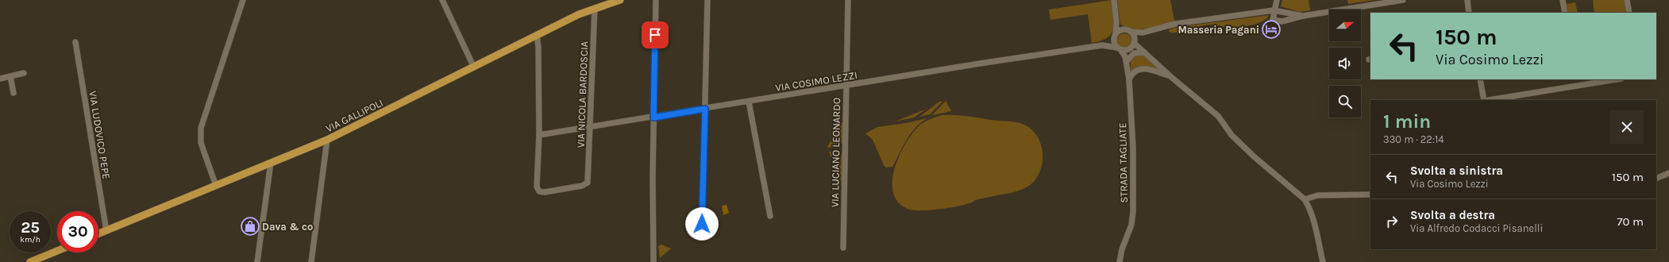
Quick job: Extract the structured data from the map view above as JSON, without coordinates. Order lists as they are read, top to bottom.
{
  "streets": {
    "main road": ["VIA GALLIPOLI"],
    "street": [
      "VIA COSIMO LEZZI",
      "VIA NICOLA BARDOSCIA",
      "VIA LUDOVICO PEPE",
      "VIA LUCIANO LEONARDO",
      "STRADA TAGLIATE"
    ]
  },
  "crossings": [
    ["VIA COSIMO LEZZI", "VIA NICOLA BARDOSCIA"],
    ["VIA COSIMO LEZZI", "VIA LUCIANO LEONARDO"],
    ["VIA COSIMO LEZZI", "STRADA TAGLIATE"],
    ["VIA NICOLA BARDOSCIA", "VIA GALLIPOLI"],
    ["VIA GALLIPOLI", "VIA LUDOVICO PEPE"]
  ],
  "places": {
    "hotel": ["Masseria Pagani"],
    "shop": ["Dava & co"]
  },
  "north": "right",
  "page": {
    "turn": ["150 m", "Via Cosimo Lezzi"],
    "heading": ["1 min", "330 m · 22:14"],
    "list": [
      {
        "name": "Svolta a sinistra",
        "note": "Via Cosimo Lezzi",
        "value": "150 m"
      },
      {
        "name": "Svolta a destra",
        "note": "Via Alfredo Codacci Pisanelli",
        "value": "70 m"
      }
    ],
    "speed": "25 km/h",
    "limit": "30"
  }
}
